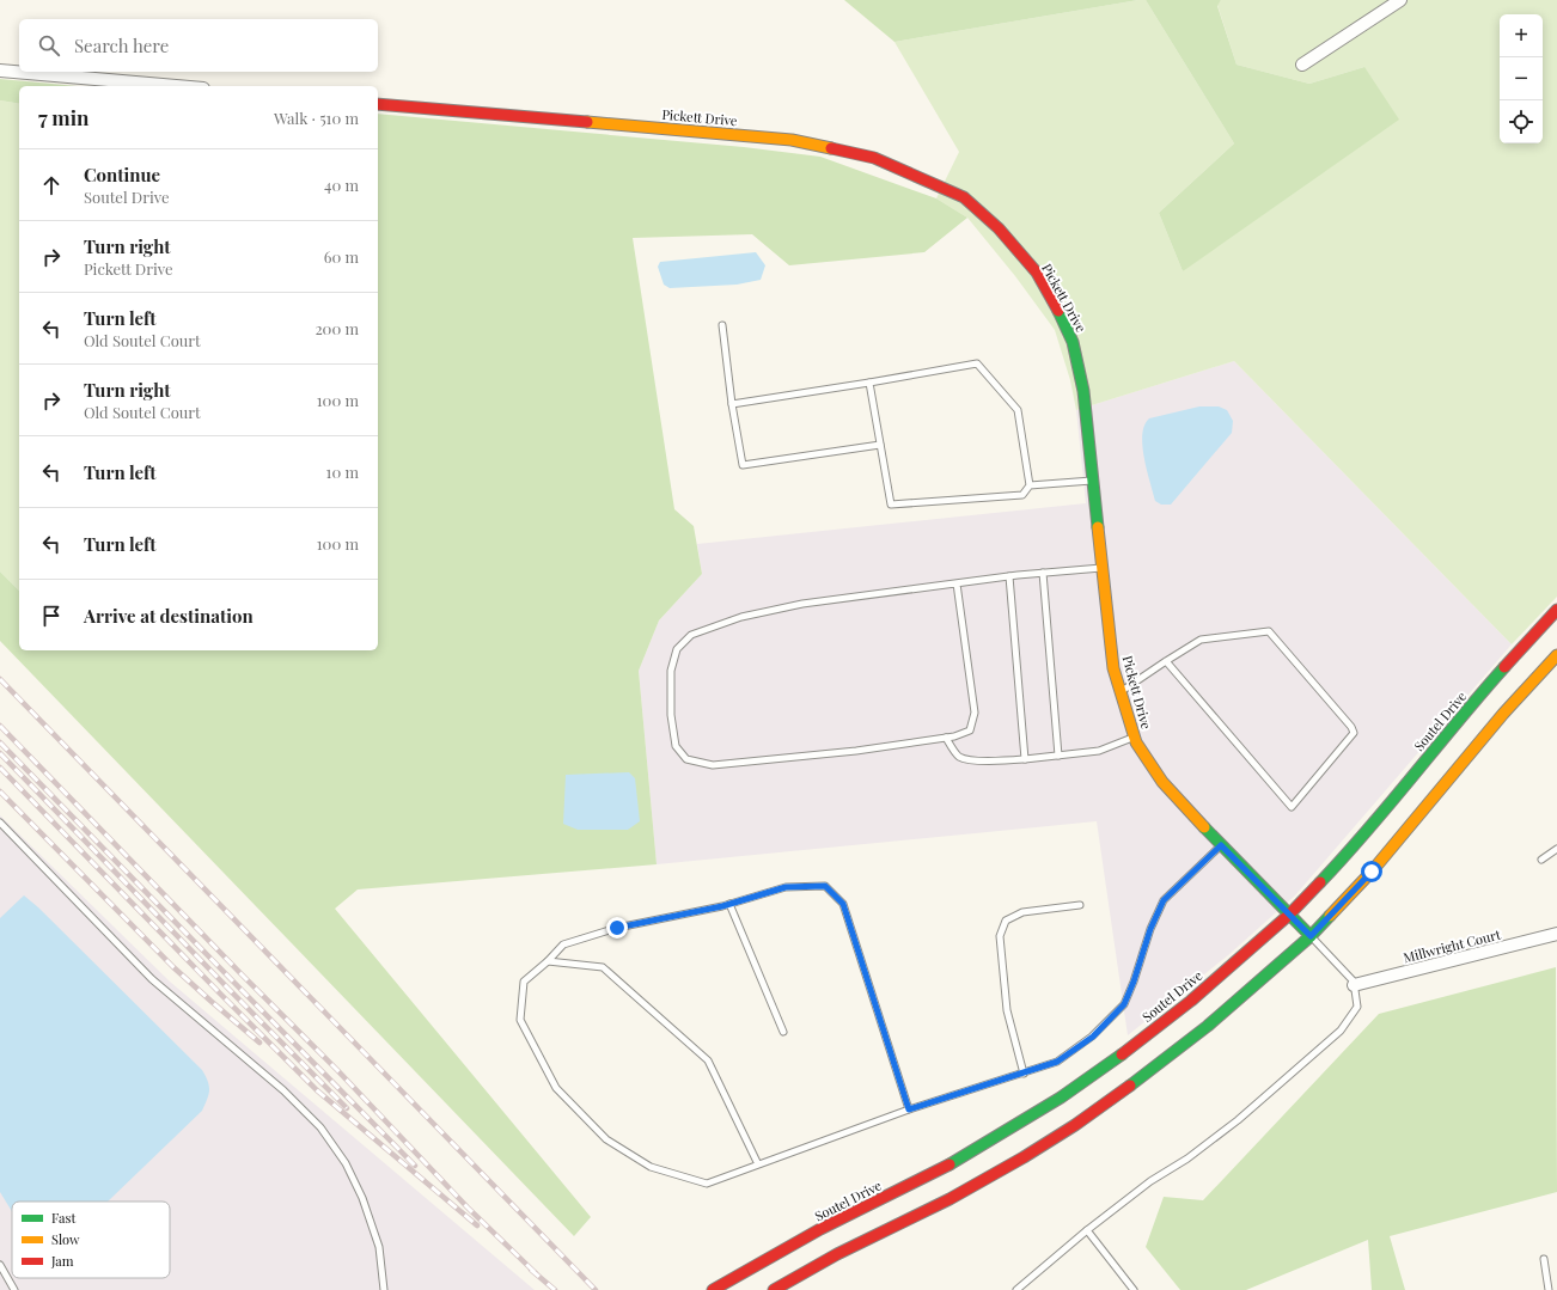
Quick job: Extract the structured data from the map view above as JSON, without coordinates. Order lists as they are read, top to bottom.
{
  "streets": {
    "main road": ["Pickett Drive", "Soutel Drive"],
    "street": ["Millwright Court"]
  },
  "crossings": [
    ["Pickett Drive", "Soutel Drive"]
  ],
  "legend": ["Fast", "Slow", "Jam"],
  "page": {
    "map_buttons": ["+", "−"],
    "search": "Search here",
    "heading": ["7 min", "Walk · 510 m"],
    "list": [
      ["Continue", "Soutel Drive", "40 m"],
      ["Turn right", "Pickett Drive", "60 m"],
      ["Turn left", "Old Soutel Court", "200 m"],
      ["Turn right", "Old Soutel Court", "100 m"],
      ["Turn left", "10 m"],
      ["Turn left", "100 m"],
      "Arrive at destination"
    ]
  }
}
